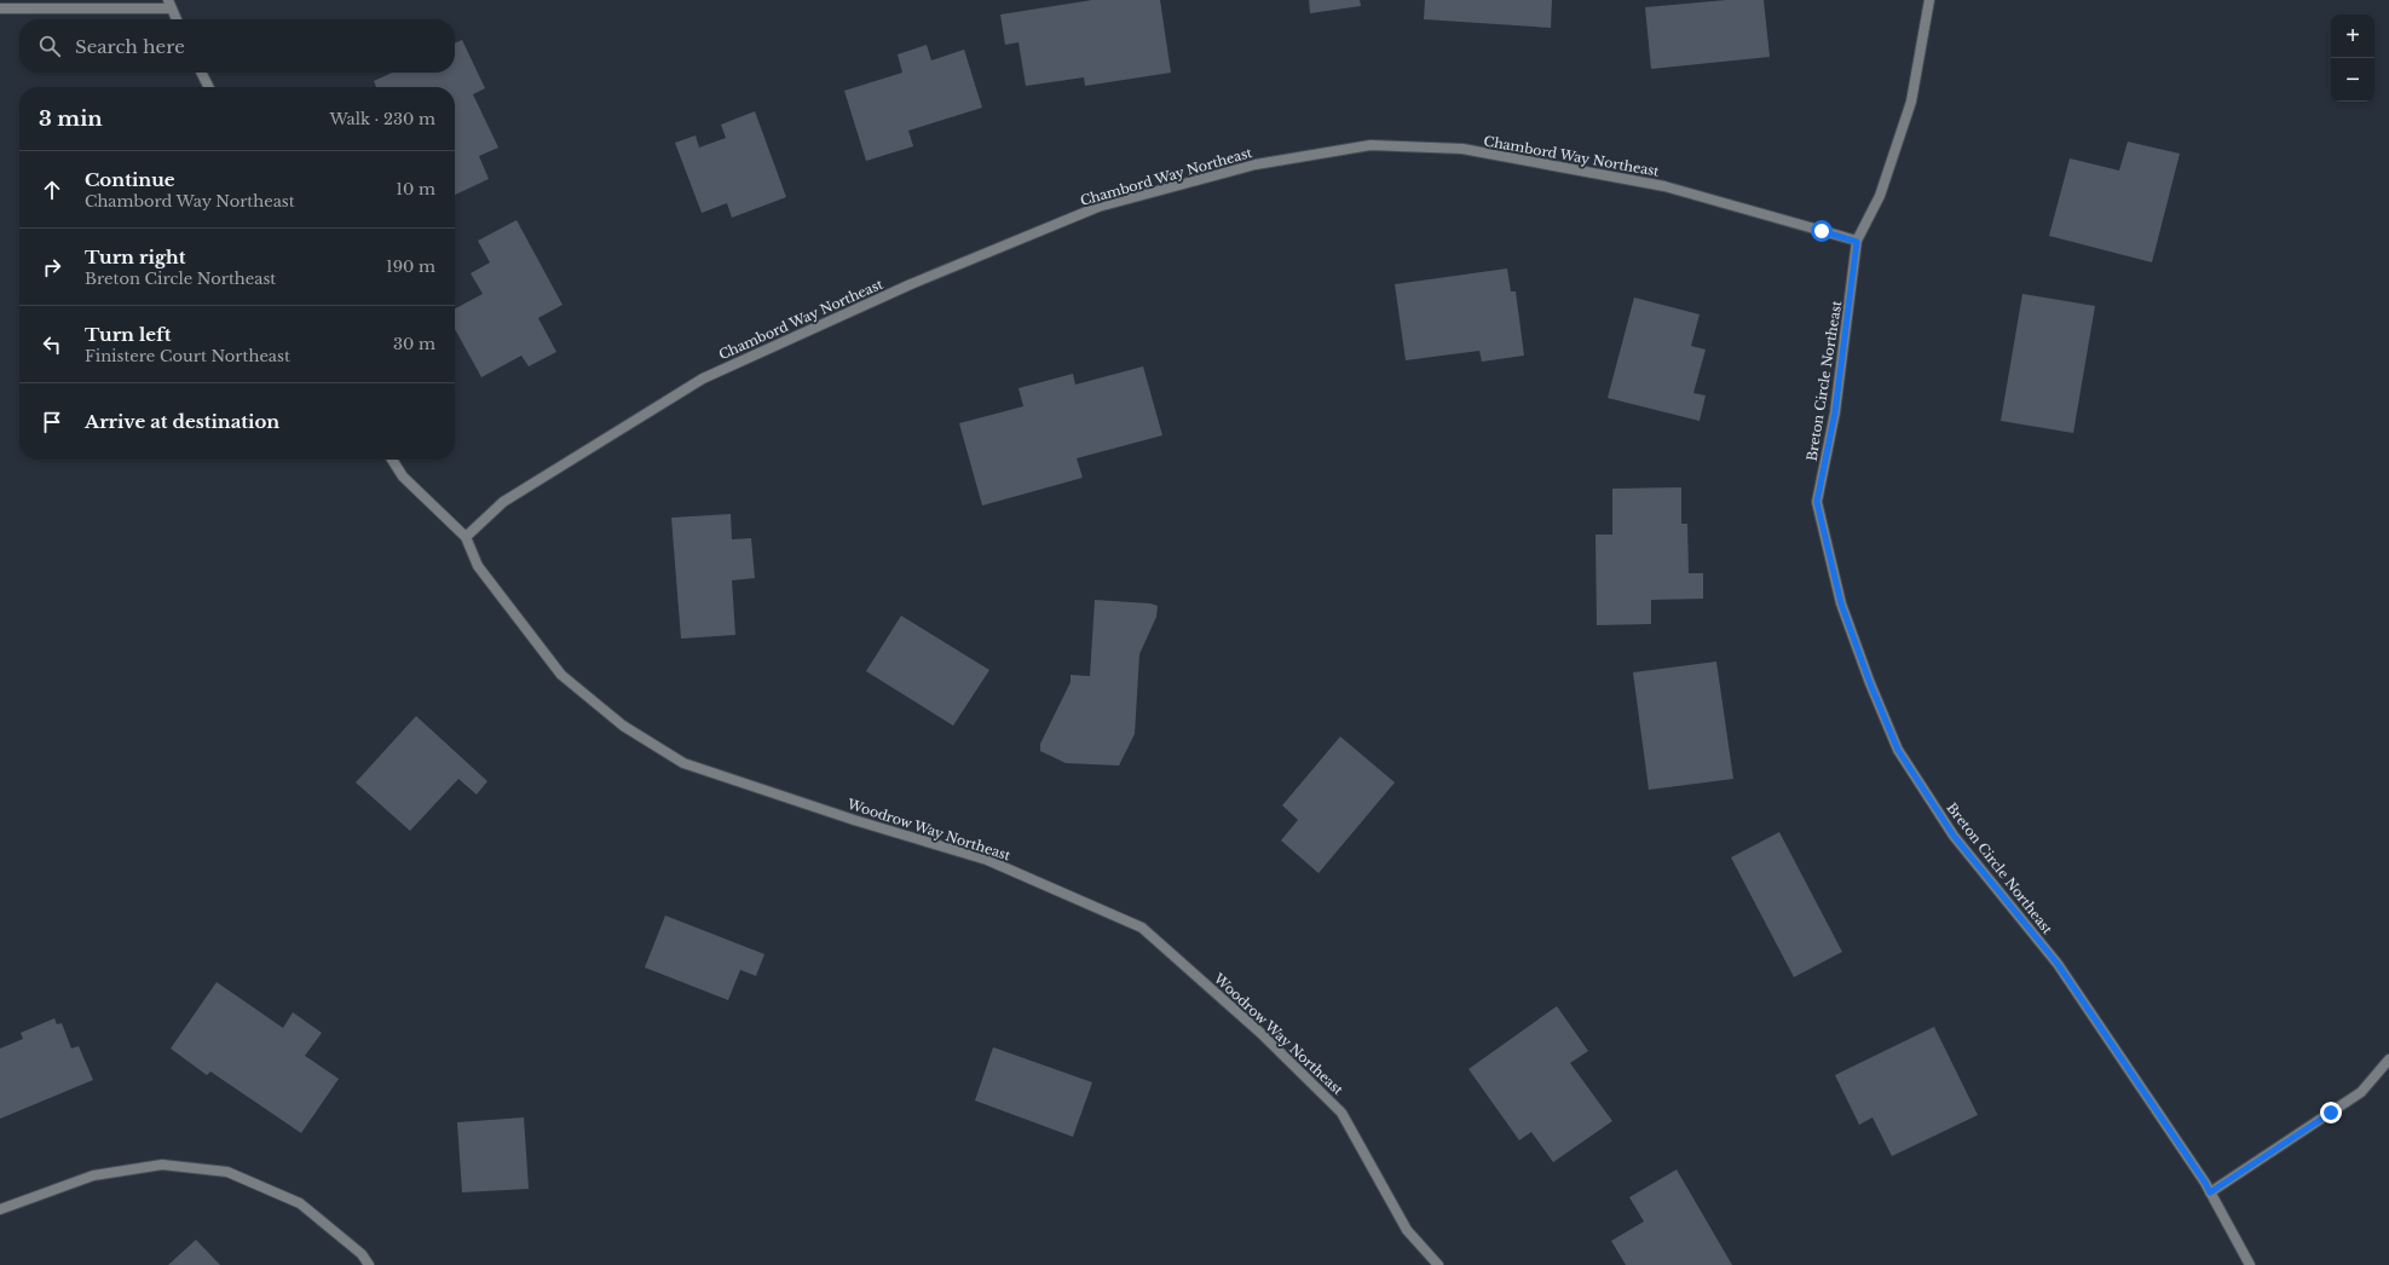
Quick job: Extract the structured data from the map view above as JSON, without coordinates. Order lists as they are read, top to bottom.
{
  "streets": {
    "street": ["Chambord Way Northeast", "Breton Circle Northeast", "Woodrow Way Northeast"]
  },
  "crossings": [
    ["Chambord Way Northeast", "Breton Circle Northeast"],
    ["Chambord Way Northeast", "Woodrow Way Northeast"]
  ],
  "page": {
    "map_buttons": ["+", "−"],
    "search": "Search here",
    "heading": ["3 min", "Walk · 230 m"],
    "list": [
      ["Continue", "Chambord Way Northeast", "10 m"],
      ["Turn right", "Breton Circle Northeast", "190 m"],
      ["Turn left", "Finistere Court Northeast", "30 m"],
      "Arrive at destination"
    ]
  }
}
